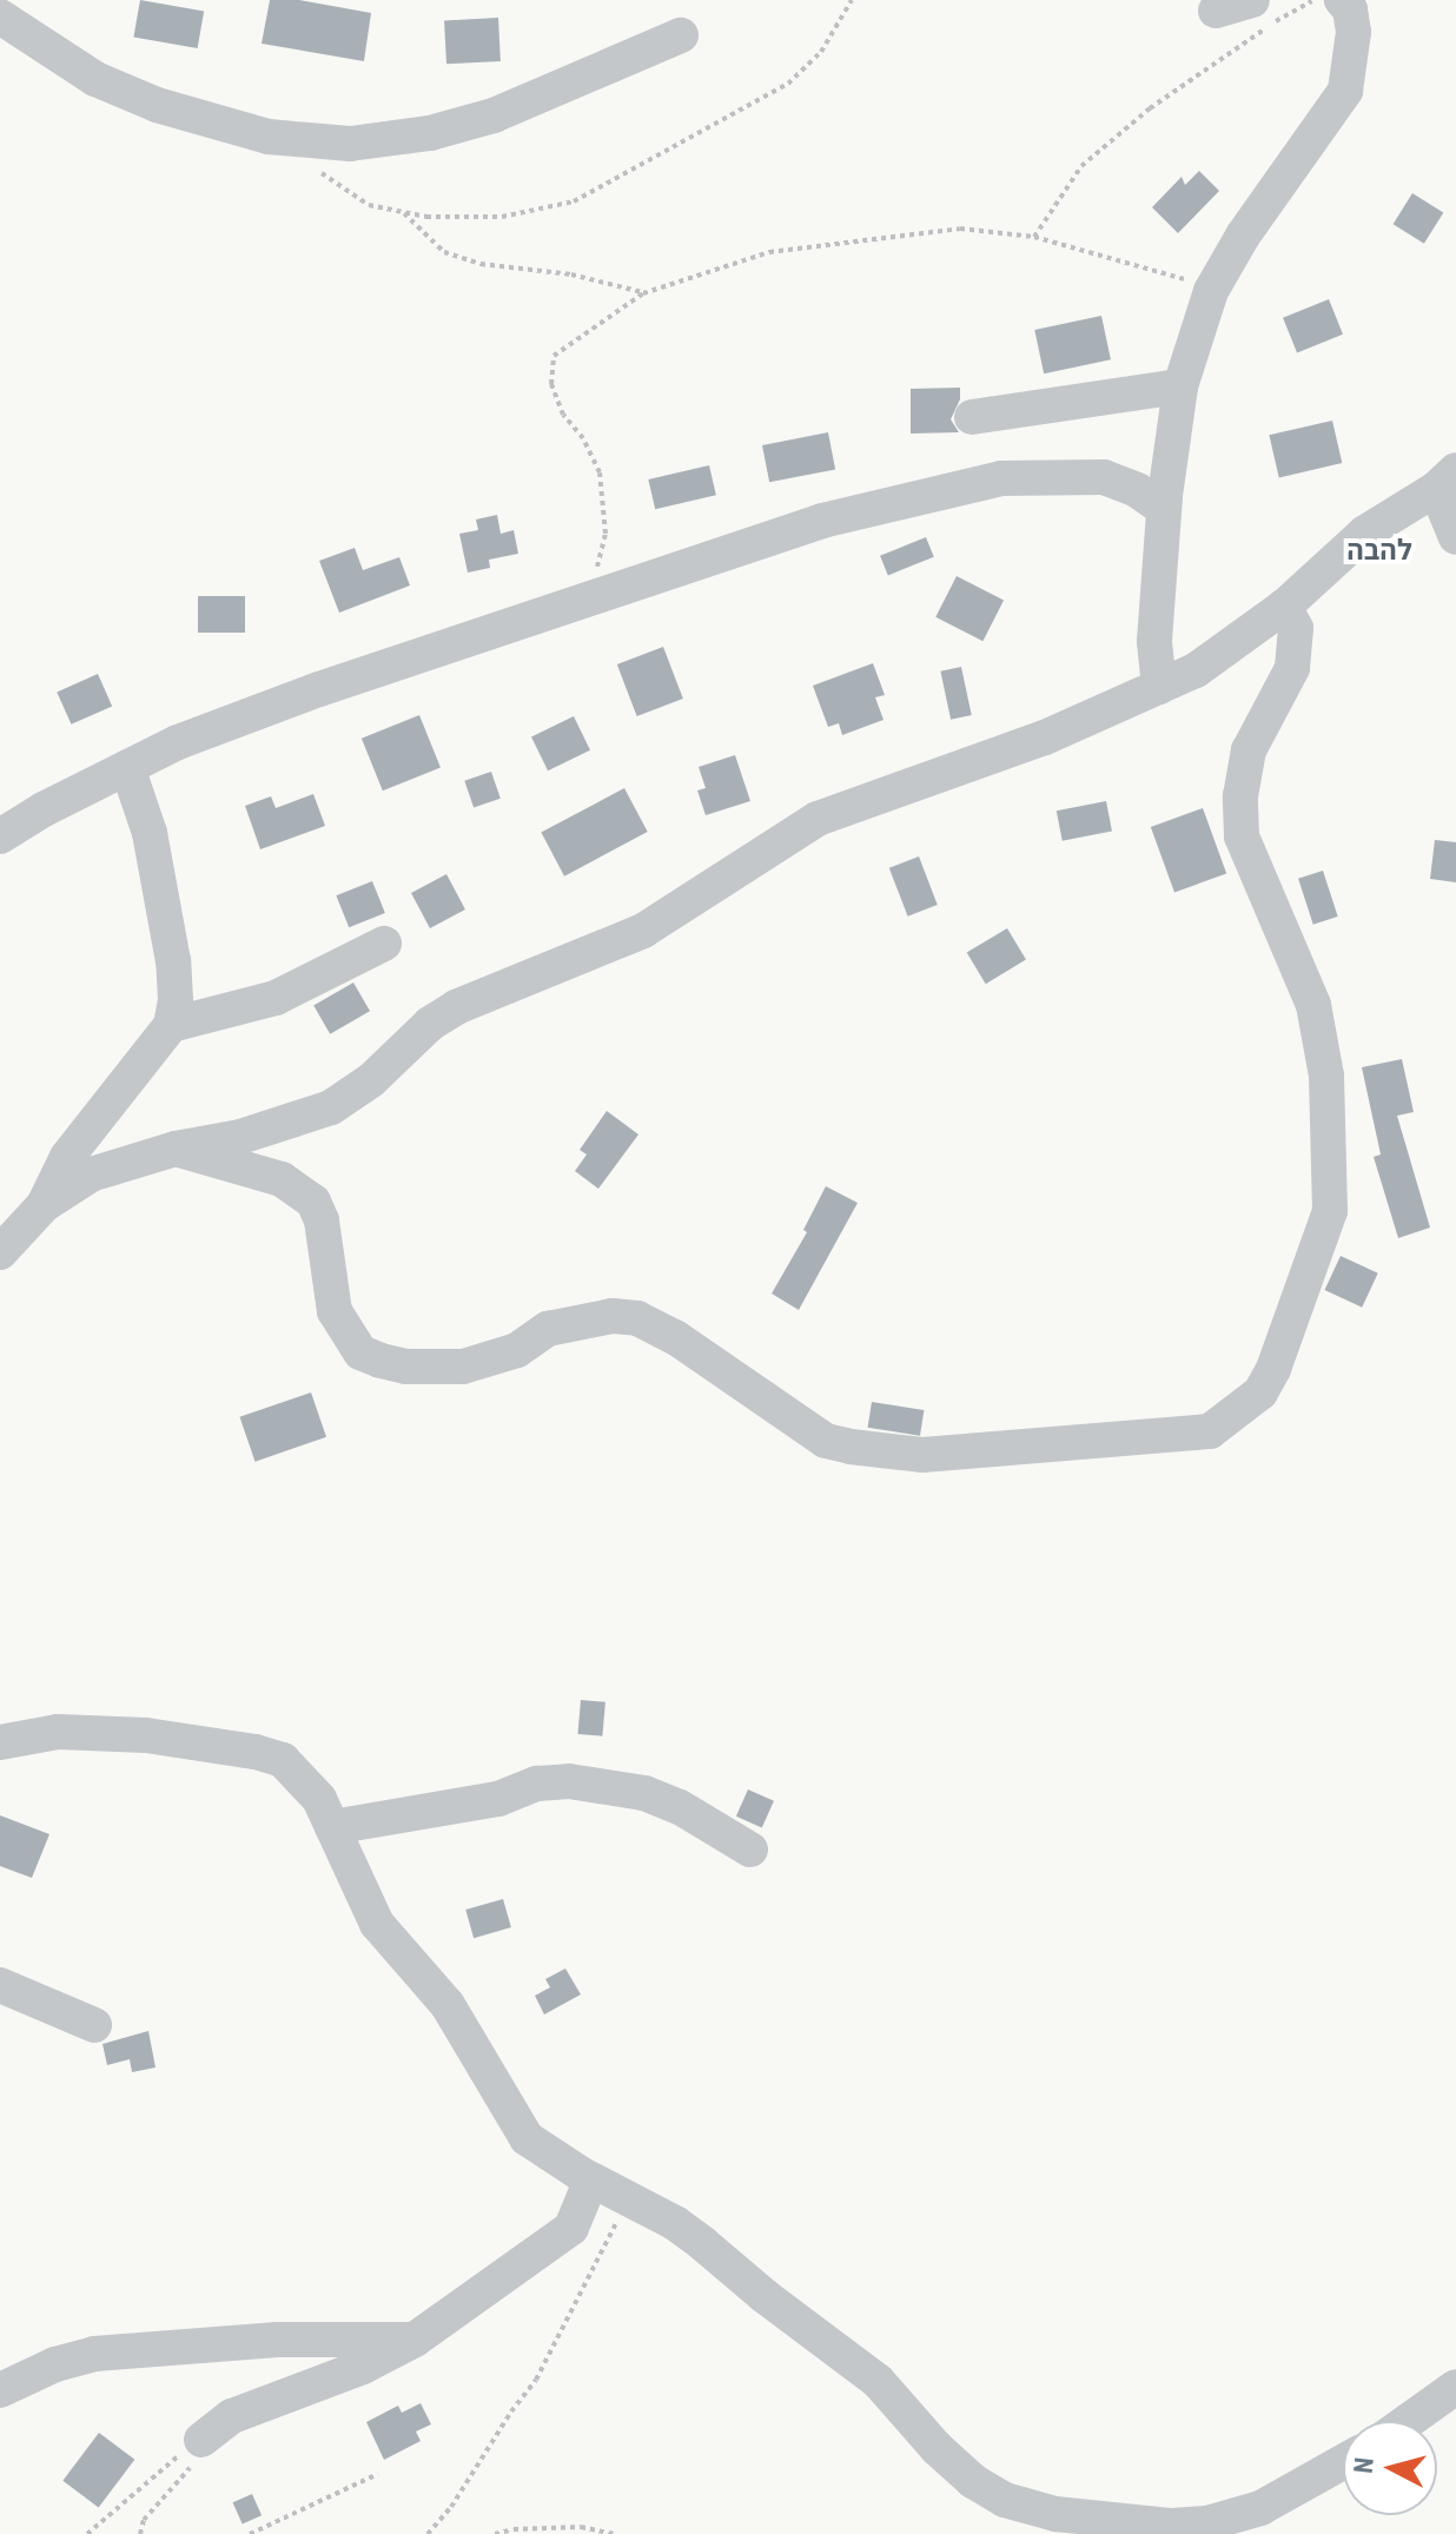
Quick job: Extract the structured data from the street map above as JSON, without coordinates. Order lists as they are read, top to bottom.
{
  "districts": ["להבה"],
  "north": "left"
}
